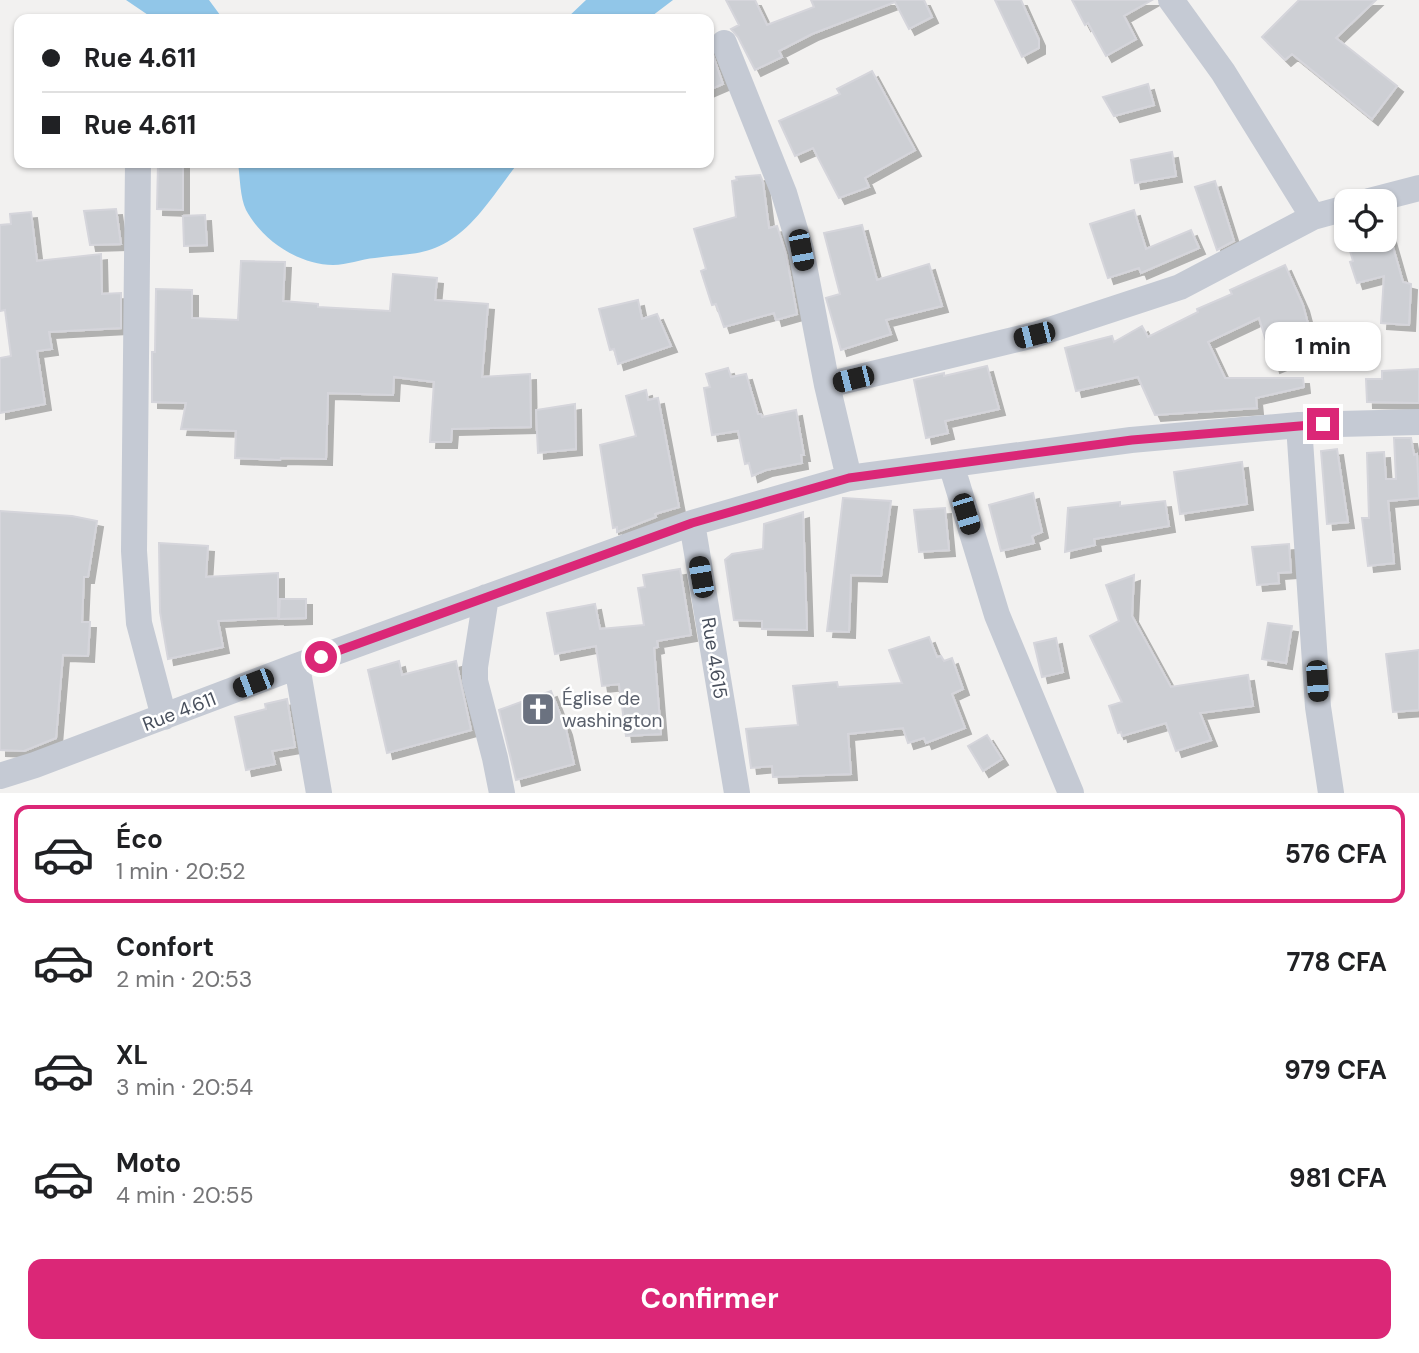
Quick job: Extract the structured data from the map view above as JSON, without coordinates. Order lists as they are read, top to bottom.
{
  "streets": {
    "street": ["Rue 4.615", "Rue 4.611"]
  },
  "crossings": [
    ["Rue 4.615", "Rue 4.611"]
  ],
  "places": {
    "church": ["Église de washington"]
  },
  "page": {
    "banner": ["Rue 4.611", "Rue 4.611"],
    "bubble": "1 min",
    "list": [
      {
        "name": "Éco",
        "note": "1 min · 20:52",
        "value": "576 CFA"
      },
      {
        "name": "Confort",
        "note": "2 min · 20:53",
        "value": "778 CFA"
      },
      {
        "name": "XL",
        "note": "3 min · 20:54",
        "value": "979 CFA"
      },
      {
        "name": "Moto",
        "note": "4 min · 20:55",
        "value": "981 CFA"
      }
    ],
    "buttons": "Confirmer"
  }
}
